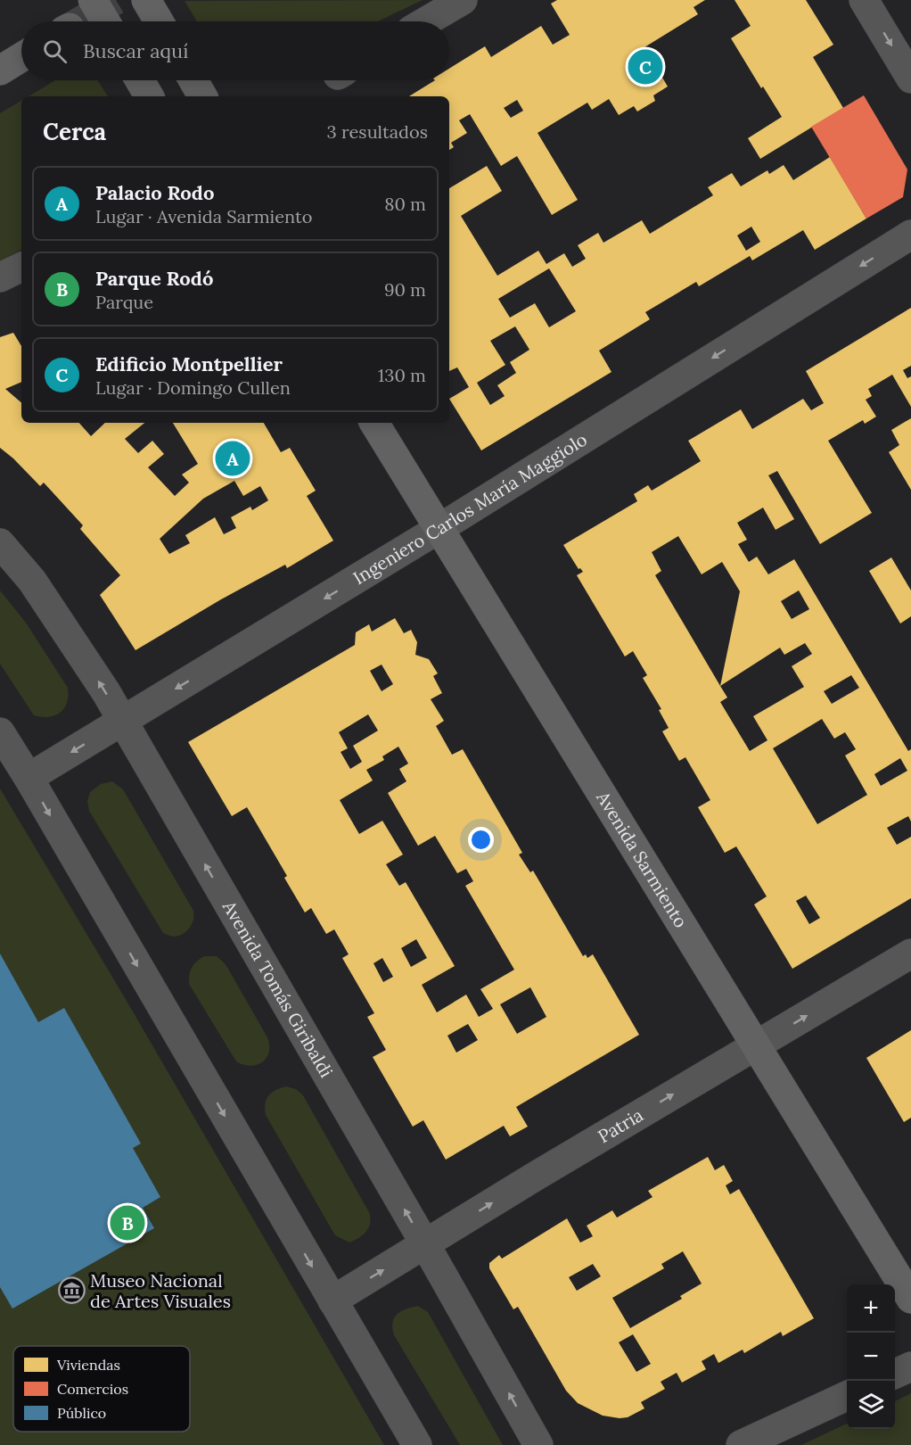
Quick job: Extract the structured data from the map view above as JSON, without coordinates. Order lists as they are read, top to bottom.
{
  "streets": {
    "street": [
      "Ingeniero Carlos María Maggiolo",
      "Avenida Sarmiento",
      "Avenida Tomás Giribaldi",
      "Patria"
    ]
  },
  "crossings": [
    ["Ingeniero Carlos María Maggiolo", "Avenida Sarmiento"],
    ["Ingeniero Carlos María Maggiolo", "Avenida Tomás Giribaldi"],
    ["Avenida Sarmiento", "Patria"],
    ["Avenida Tomás Giribaldi", "Patria"]
  ],
  "one_way": ["Ingeniero Carlos María Maggiolo", "Patria"],
  "places": {
    "museum": ["Museo Nacional de Artes Visuales"]
  },
  "legend": ["Viviendas", "Comercios", "Público"],
  "page": {
    "search": "Buscar aquí",
    "pins": ["C", "A", "B"],
    "heading": ["Cerca", "3 resultados"],
    "list": [
      {
        "mark": "A",
        "name": "Palacio Rodo",
        "note": "Lugar · Avenida Sarmiento",
        "value": "80 m"
      },
      {
        "mark": "B",
        "name": "Parque Rodó",
        "note": "Parque",
        "value": "90 m"
      },
      {
        "mark": "C",
        "name": "Edificio Montpellier",
        "note": "Lugar · Domingo Cullen",
        "value": "130 m"
      }
    ],
    "map_buttons": ["+", "−"]
  }
}
